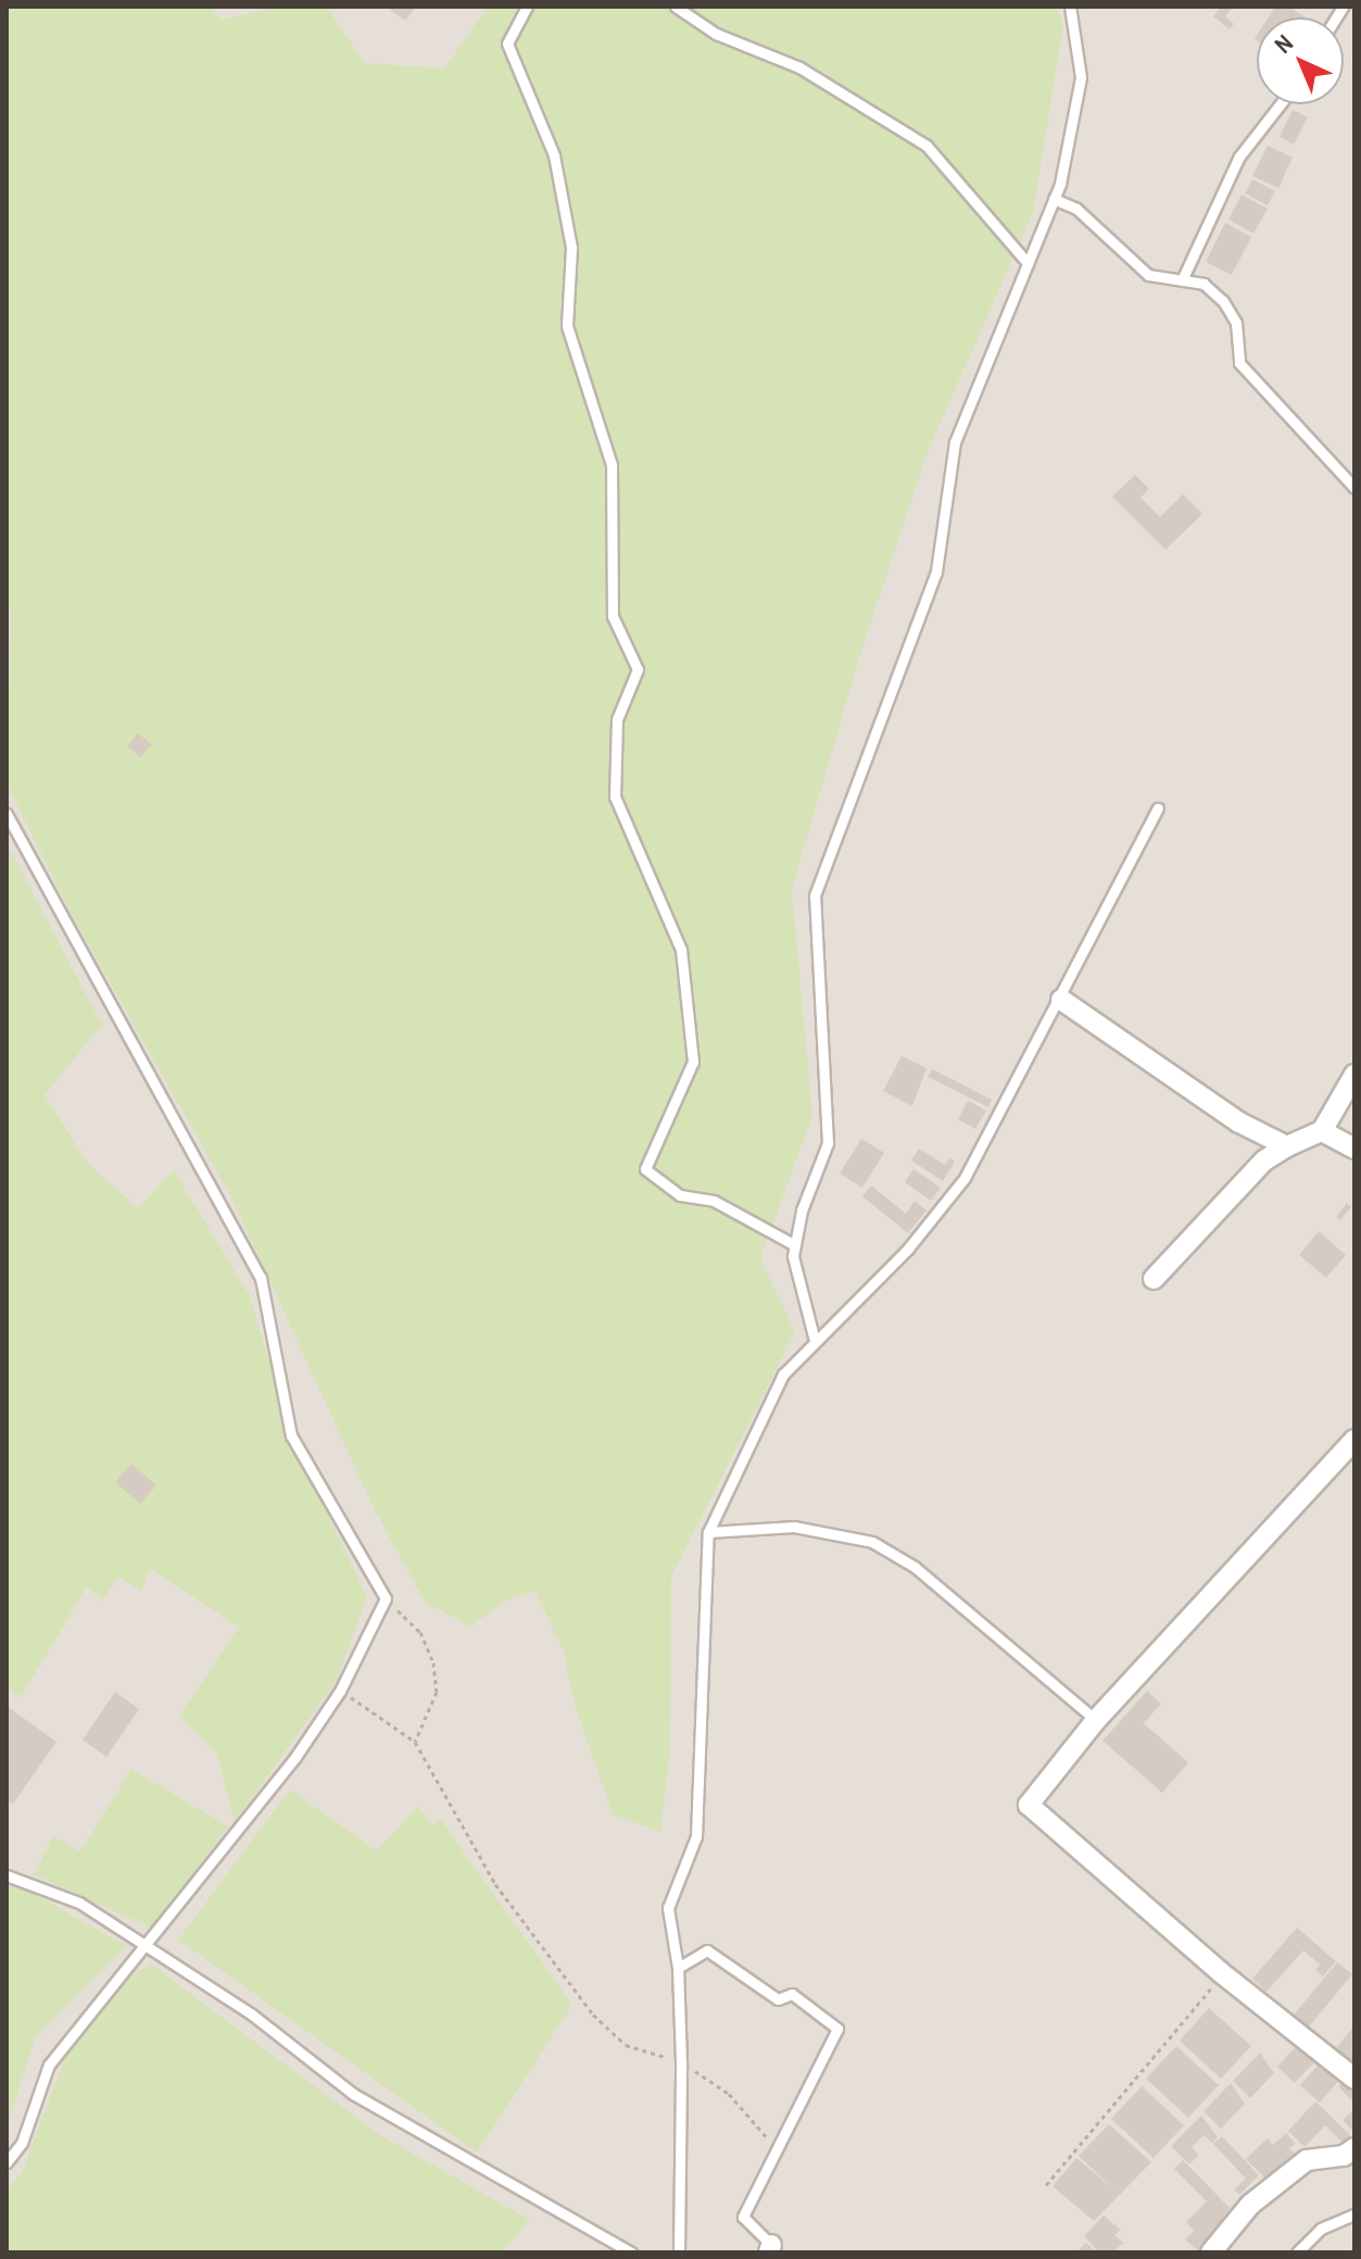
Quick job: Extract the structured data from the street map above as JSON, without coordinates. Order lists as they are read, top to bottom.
{
  "north": "top left"
}
